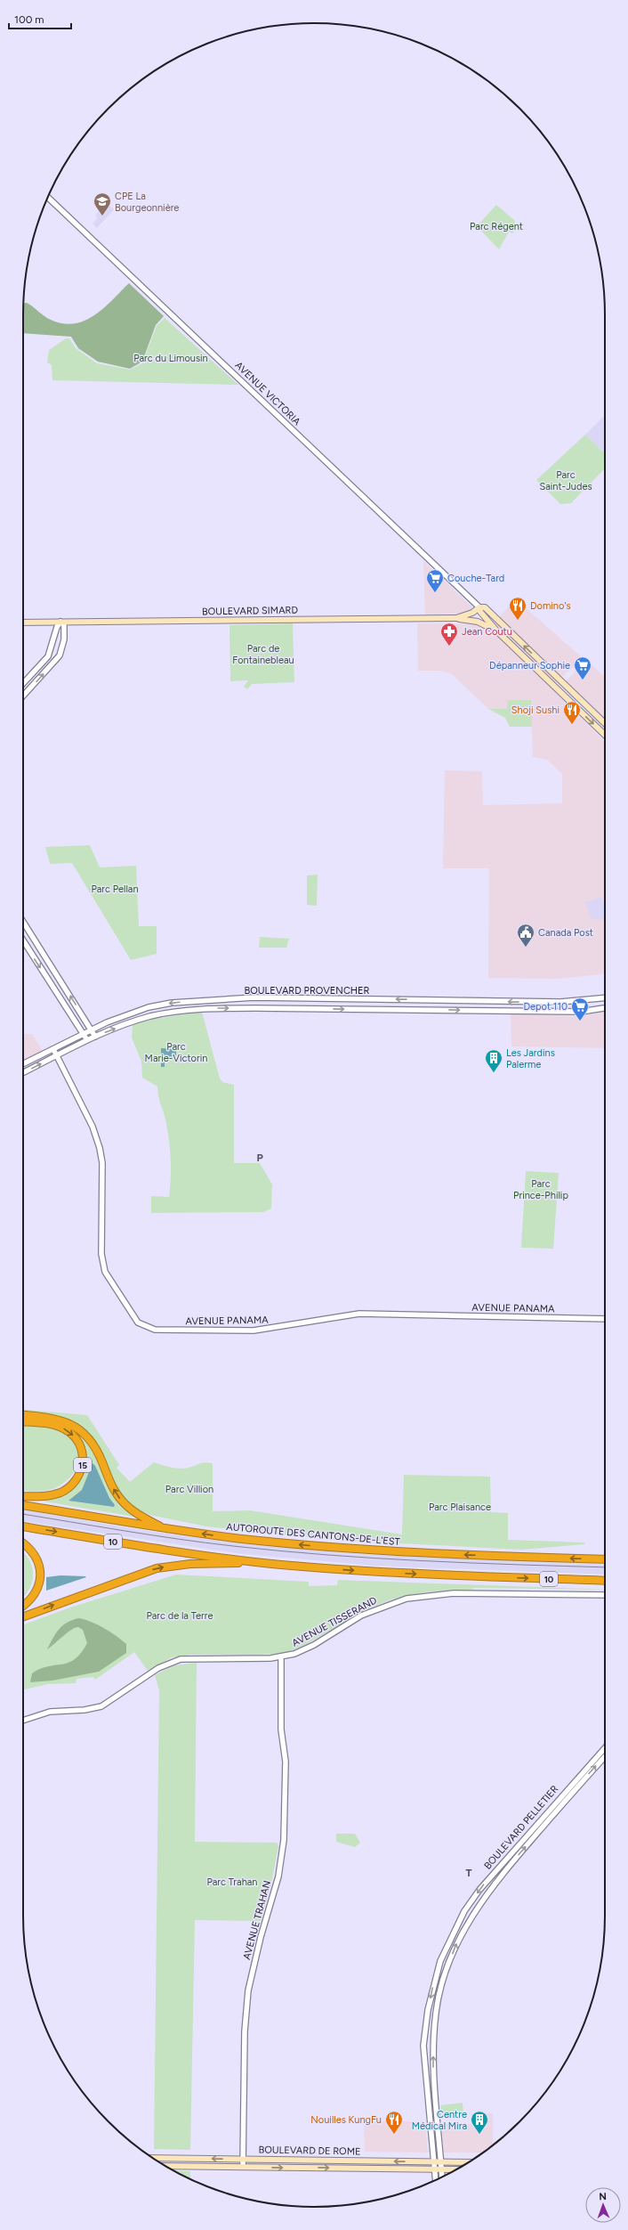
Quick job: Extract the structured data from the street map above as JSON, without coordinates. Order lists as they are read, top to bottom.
{
  "streets": {
    "highway": ["15", "AUTOROUTE DES CANTONS-DE-L'EST", "10"],
    "main road": ["AVENUE VICTORIA", "BOULEVARD SIMARD", "BOULEVARD DE ROME"],
    "street": [
      "BOULEVARD PROVENCHER",
      "AVENUE PANAMA",
      "AVENUE TISSERAND",
      "BOULEVARD PELLETIER",
      "AVENUE TRAHAN"
    ]
  },
  "crossings": [
    ["AVENUE VICTORIA", "BOULEVARD SIMARD"],
    ["BOULEVARD PROVENCHER", "AVENUE PANAMA"],
    ["AVENUE TISSERAND", "AVENUE TRAHAN"],
    ["BOULEVARD PELLETIER", "BOULEVARD DE ROME"],
    ["AVENUE TRAHAN", "BOULEVARD DE ROME"]
  ],
  "districts": ["P", "T"],
  "parks": [
    "Parc Régent",
    "Parc du Limousin",
    "Parc Saint-Judes",
    "Parc de Fontainebleau",
    "Parc Pellan",
    "Parc Marie-Victorin",
    "Parc Prince-Philip",
    "Parc Villion",
    "Parc Plaisance",
    "Parc de la Terre",
    "Parc Trahan"
  ],
  "places": {
    "school or university": ["CPE La Bourgeonnière"],
    "supermarket": ["Couche-Tard", "Dépanneur Sophie", "Depot 110"],
    "restaurant": ["Domino's", "Shoji Sushi", "Nouilles KungFu"],
    "pharmacy": ["Jean Coutu"],
    "public building": ["Canada Post"],
    "building": ["Les Jardins Palerme", "Centre Médical Mira"]
  },
  "scale_bar": "100 m",
  "north": "top"
}
